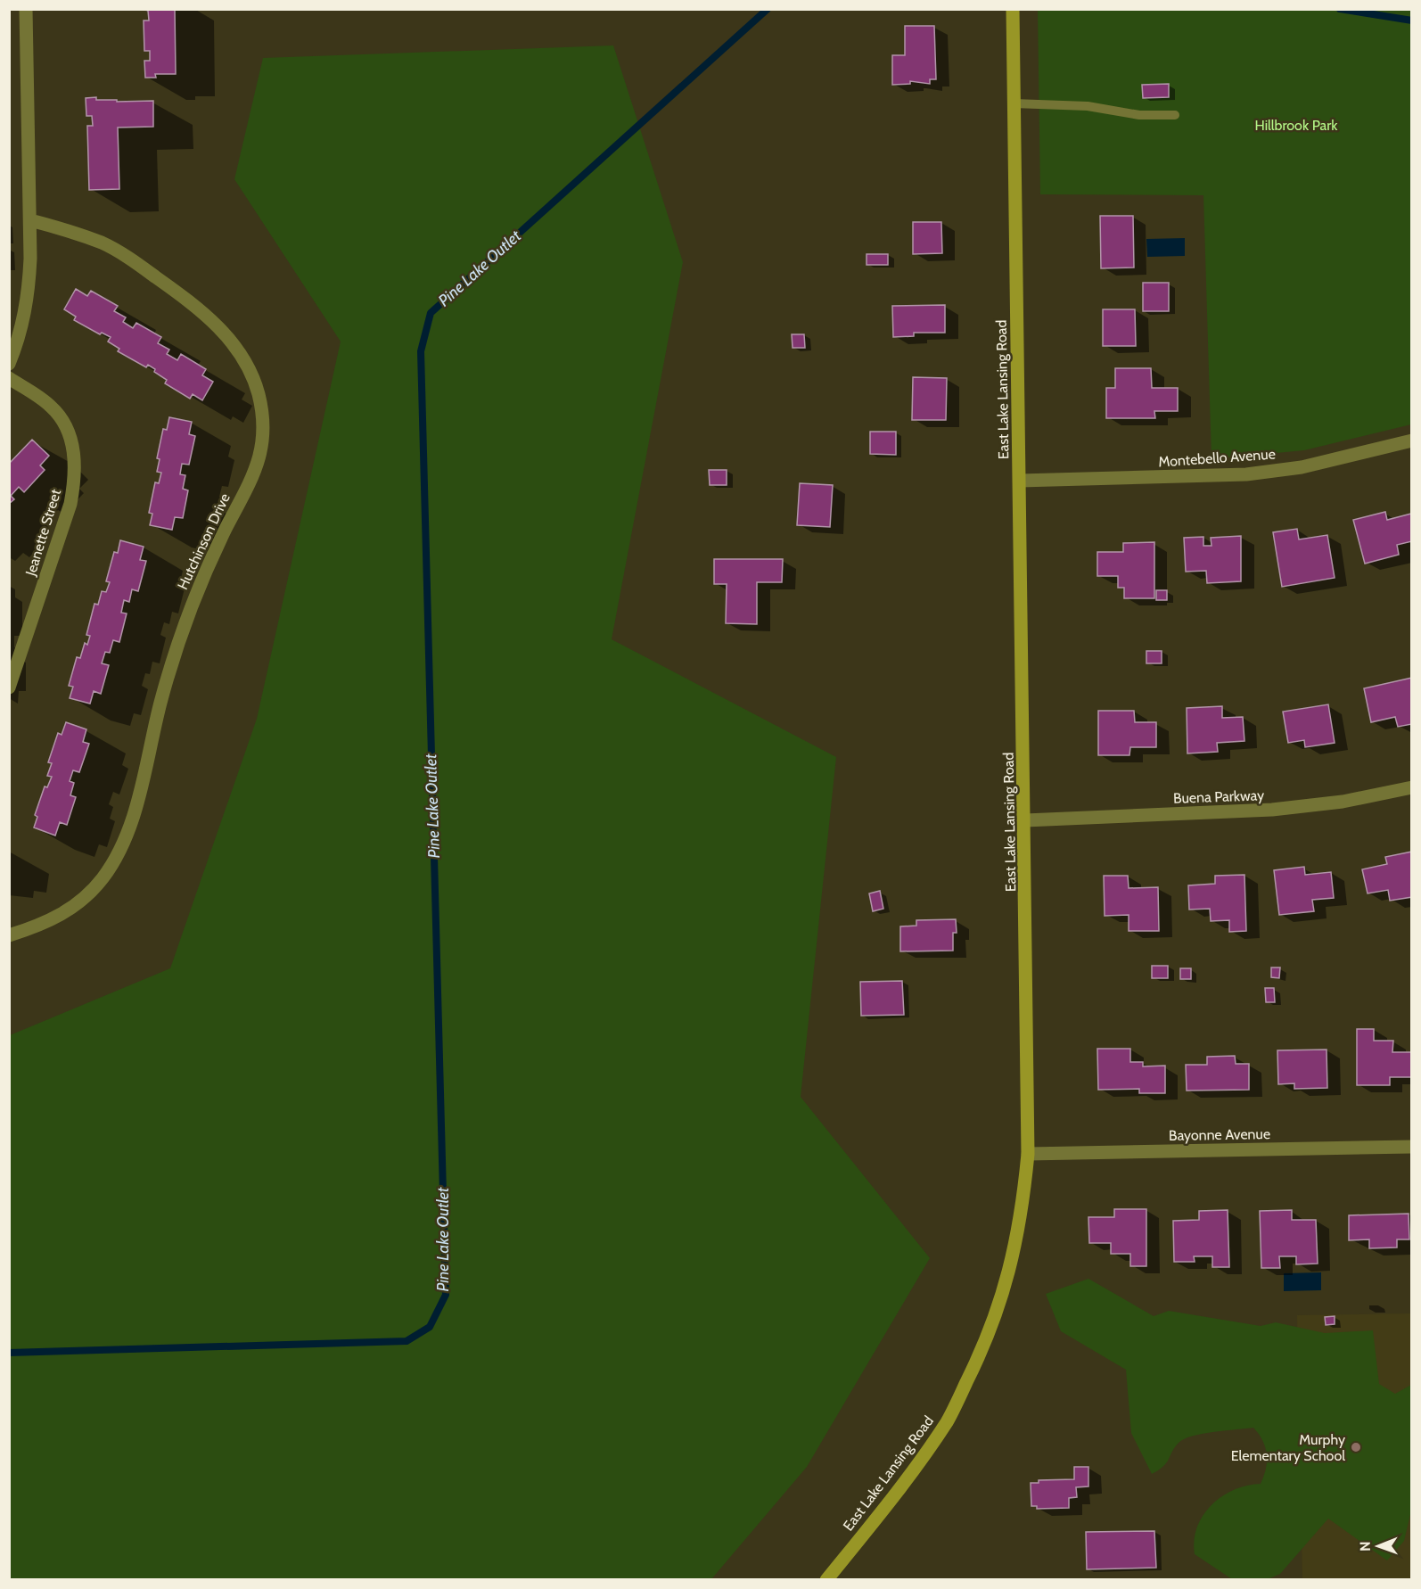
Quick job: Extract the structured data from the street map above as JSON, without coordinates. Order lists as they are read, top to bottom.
{
  "streets": {
    "street": [
      "East Lake Lansing Road",
      "Montebello Avenue",
      "Jeanette Street",
      "Hutchinson Drive",
      "Buena Parkway",
      "Bayonne Avenue"
    ]
  },
  "crossings": [
    ["East Lake Lansing Road", "Montebello Avenue"],
    ["East Lake Lansing Road", "Buena Parkway"],
    ["East Lake Lansing Road", "Bayonne Avenue"]
  ],
  "water": ["Pine Lake Outlet"],
  "parks": ["Hillbrook Park"],
  "places": ["Murphy Elementary School"],
  "north": "left"
}
